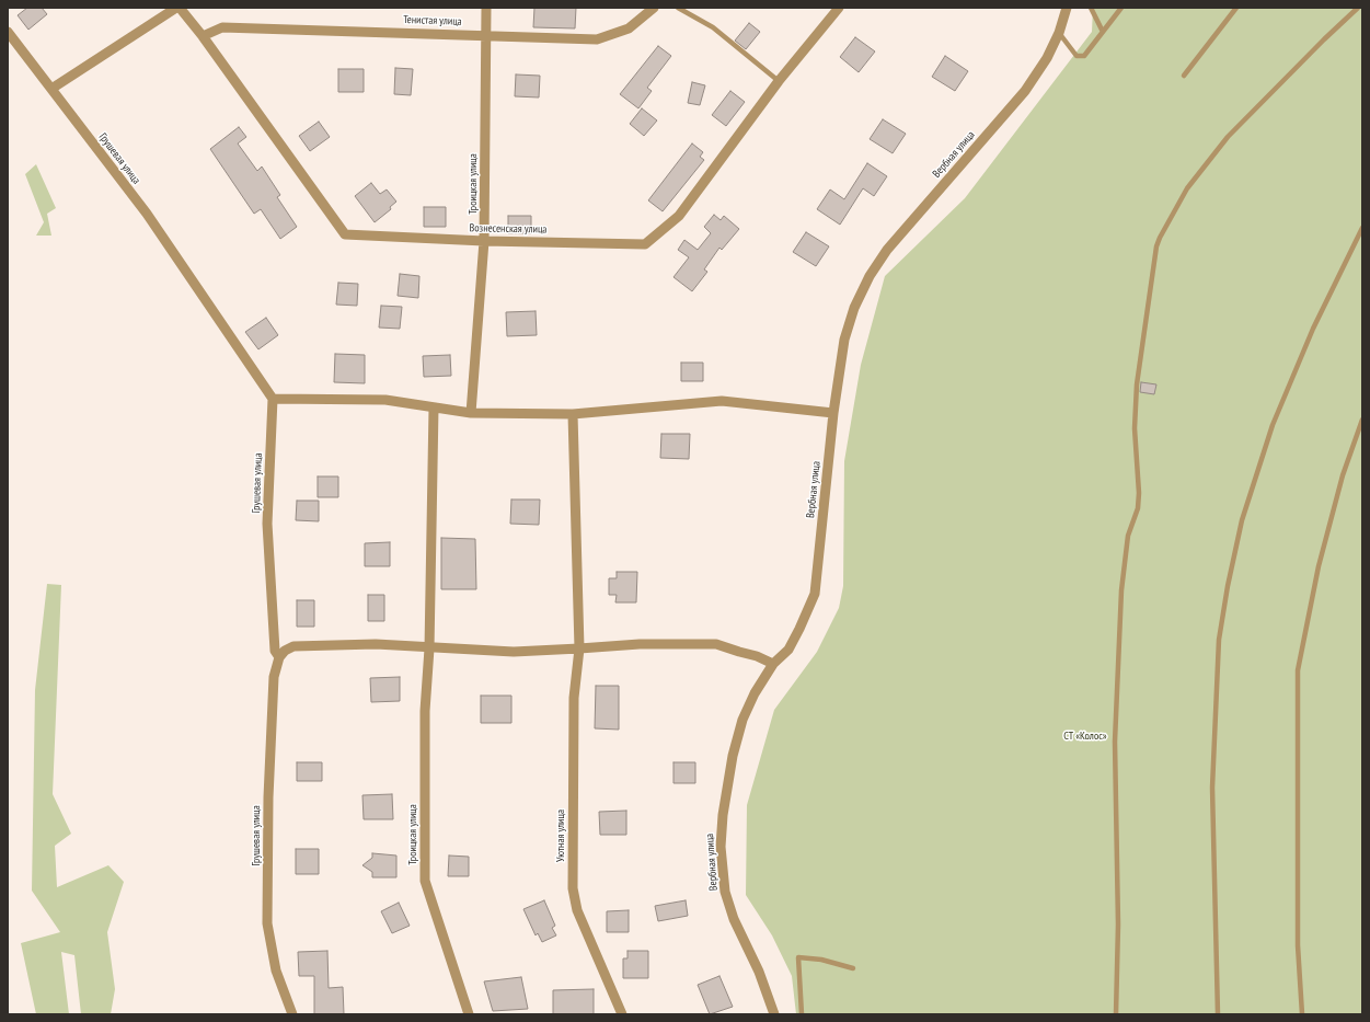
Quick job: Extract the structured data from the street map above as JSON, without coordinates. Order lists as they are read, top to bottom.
{
  "streets": {
    "street": [
      "Тенистая улица",
      "Вербная улица",
      "Грушевая улица",
      "Троицкая улица",
      "Вознесенская улица",
      "Уютная улица"
    ]
  },
  "crossings": [
    ["Тенистая улица", "Троицкая улица"],
    ["Тенистая улица", "Вознесенская улица"],
    ["Троицкая улица", "Вознесенская улица"]
  ],
  "parks": ["СТ «Колос»"]
}
